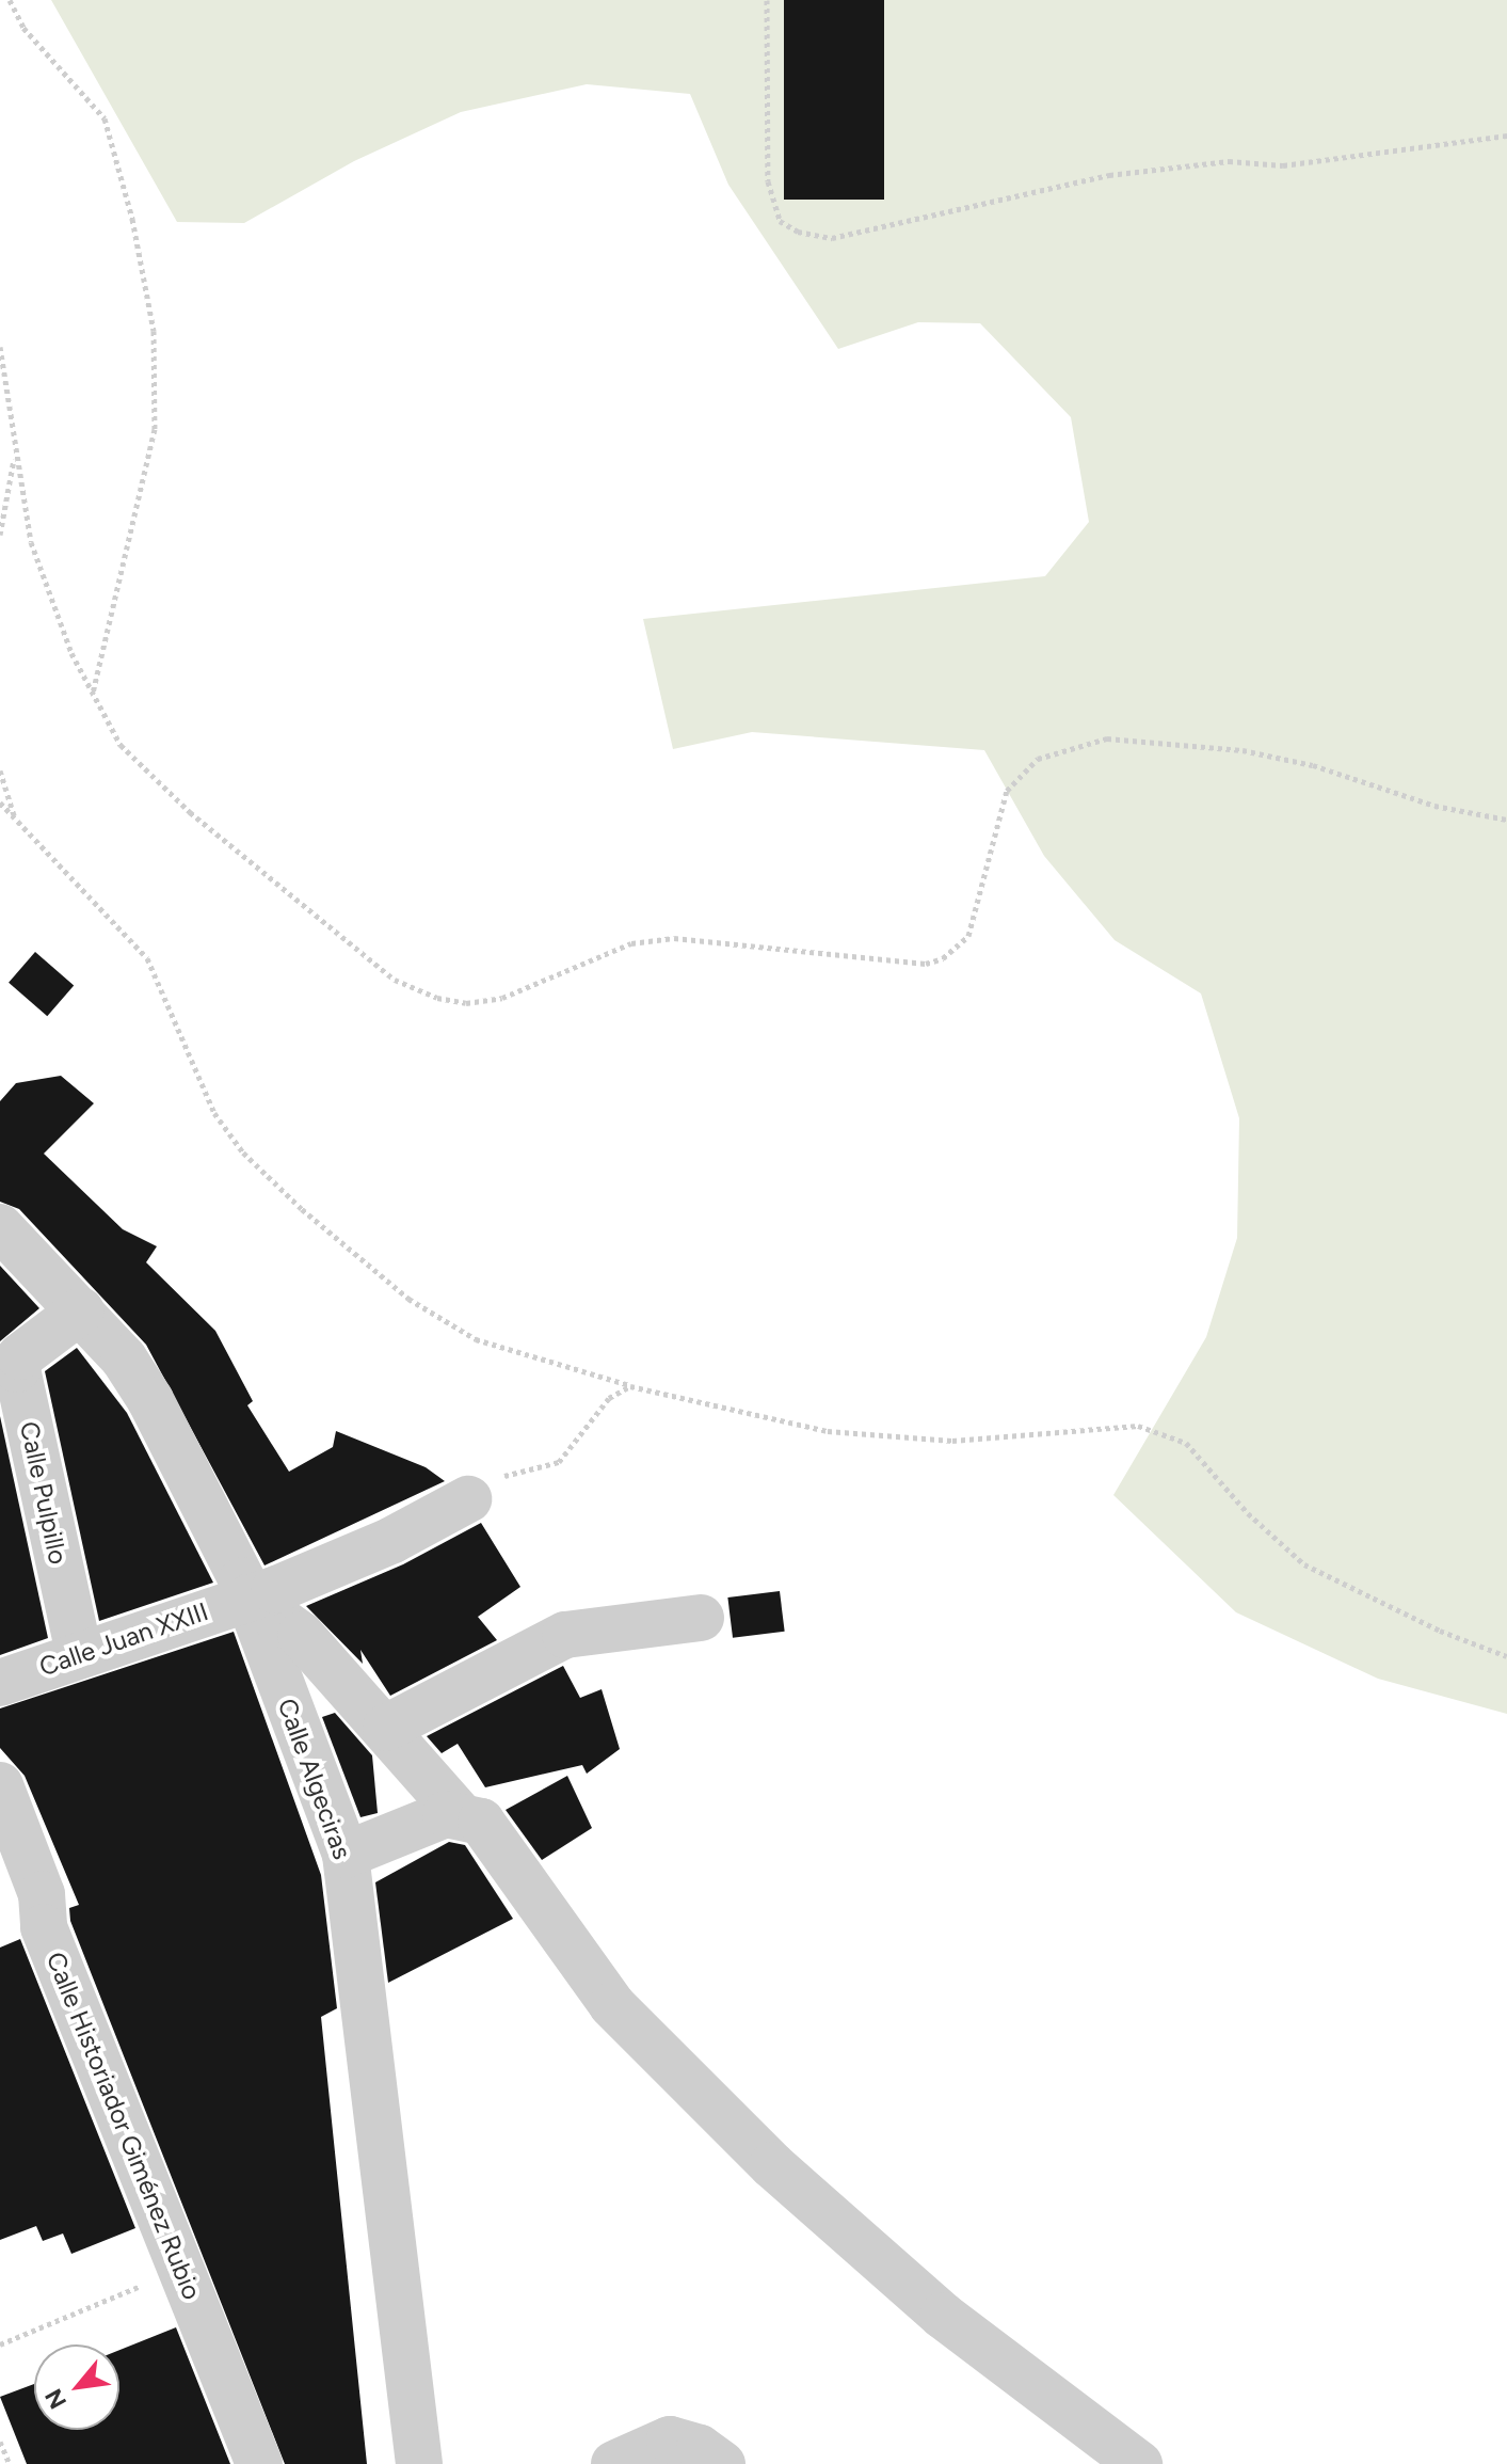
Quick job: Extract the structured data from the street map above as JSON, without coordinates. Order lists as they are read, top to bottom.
{
  "streets": {
    "street": [
      "Calle Pulpillo",
      "Calle Juan XXIII",
      "Calle Algeciras",
      "Calle Historiador Giménez Rubio"
    ]
  },
  "crossings": [
    ["Calle Pulpillo", "Calle Juan XXIII"],
    ["Calle Pulpillo", "Calle Algeciras"],
    ["Calle Juan XXIII", "Calle Algeciras"]
  ],
  "north": "bottom left"
}
